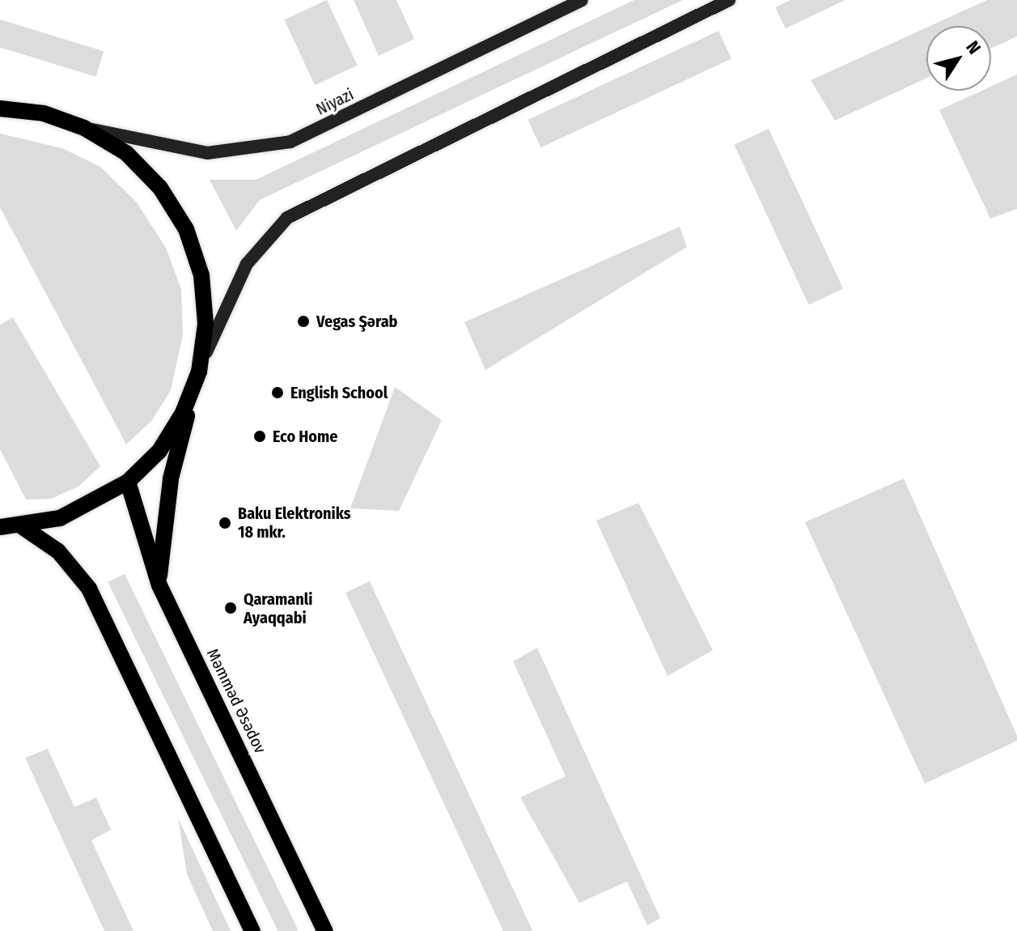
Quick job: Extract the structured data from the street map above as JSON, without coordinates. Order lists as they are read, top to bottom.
{
  "streets": {
    "main road": ["Niyazi", "Məmməd Əsədov"]
  },
  "places": [
    "Vegas Şərab",
    "English School",
    "Eco Home",
    "Baku Elektroniks 18 mkr.",
    "Qaramanli Ayaqqabi"
  ],
  "north": "top right"
}
